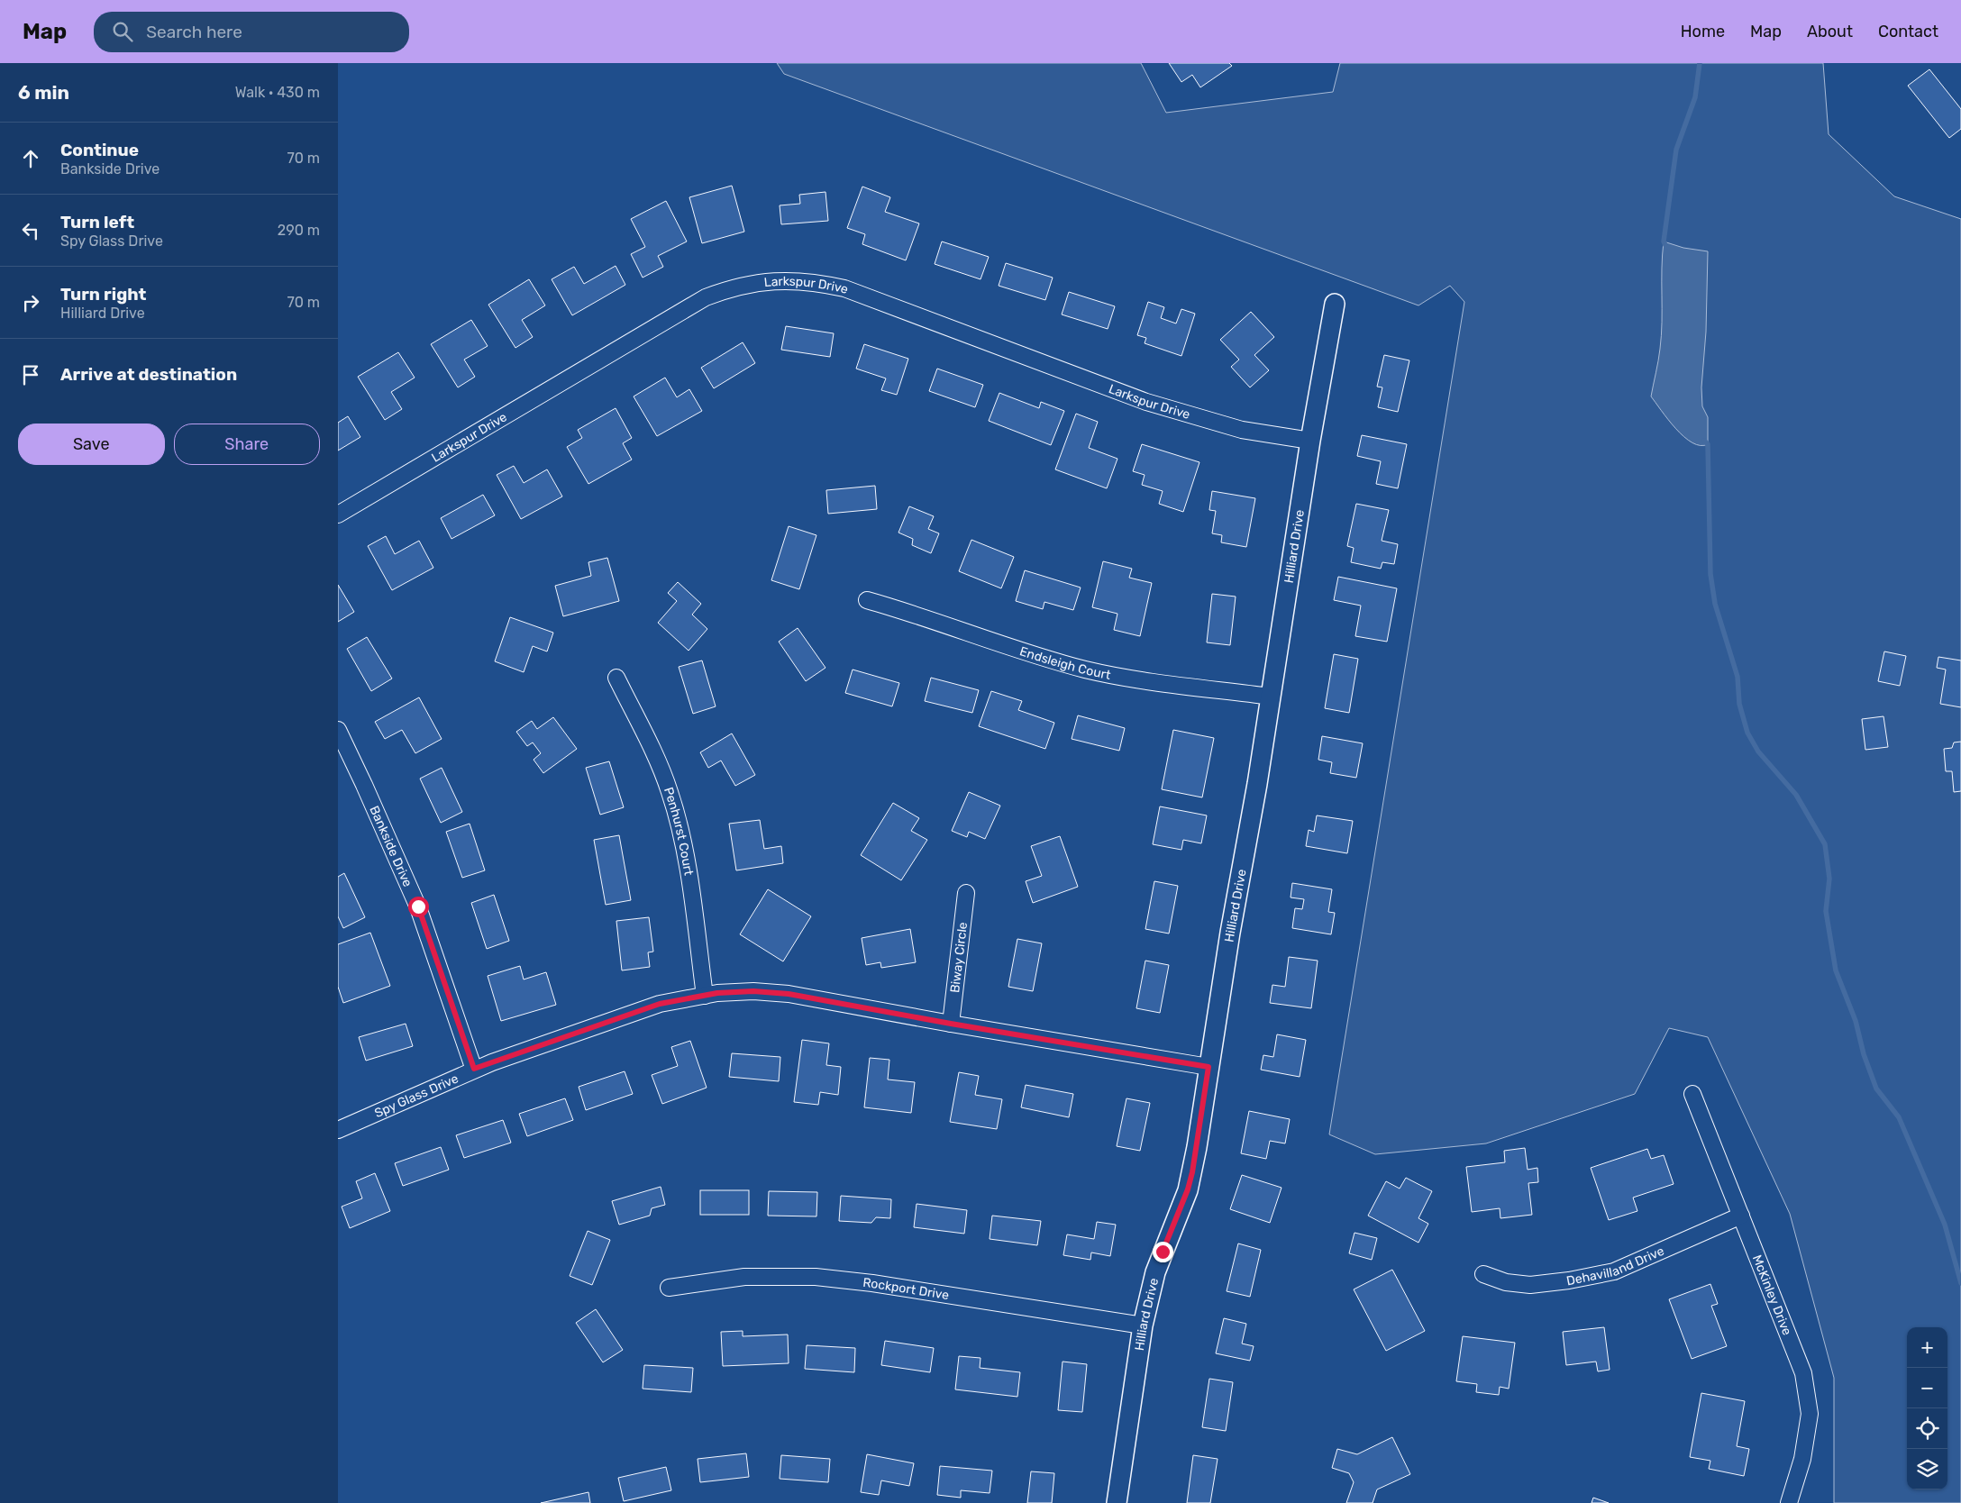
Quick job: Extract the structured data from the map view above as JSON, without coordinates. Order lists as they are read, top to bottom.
{
  "streets": {
    "street": [
      "Larkspur Drive",
      "Hilliard Drive",
      "Endsleigh Court",
      "Penhurst Court",
      "Bankside Drive",
      "Biway Circle",
      "Spy Glass Drive",
      "Dehavilland Drive",
      "Rockport Drive",
      "McKinley Drive"
    ]
  },
  "crossings": [
    ["Larkspur Drive", "Hilliard Drive"],
    ["Hilliard Drive", "Endsleigh Court"],
    ["Hilliard Drive", "Spy Glass Drive"],
    ["Hilliard Drive", "Rockport Drive"],
    ["Penhurst Court", "Spy Glass Drive"],
    ["Bankside Drive", "Spy Glass Drive"],
    ["Biway Circle", "Spy Glass Drive"],
    ["Dehavilland Drive", "McKinley Drive"]
  ],
  "page": {
    "header": "Map",
    "search": "Search here",
    "nav": [
      "Home",
      "Map",
      "About",
      "Contact"
    ],
    "heading": ["6 min", "Walk · 430 m"],
    "list": [
      ["Continue", "Bankside Drive", "70 m"],
      ["Turn left", "Spy Glass Drive", "290 m"],
      ["Turn right", "Hilliard Drive", "70 m"],
      "Arrive at destination"
    ],
    "buttons": ["Save", "Share"],
    "map_buttons": ["+", "−"]
  }
}
